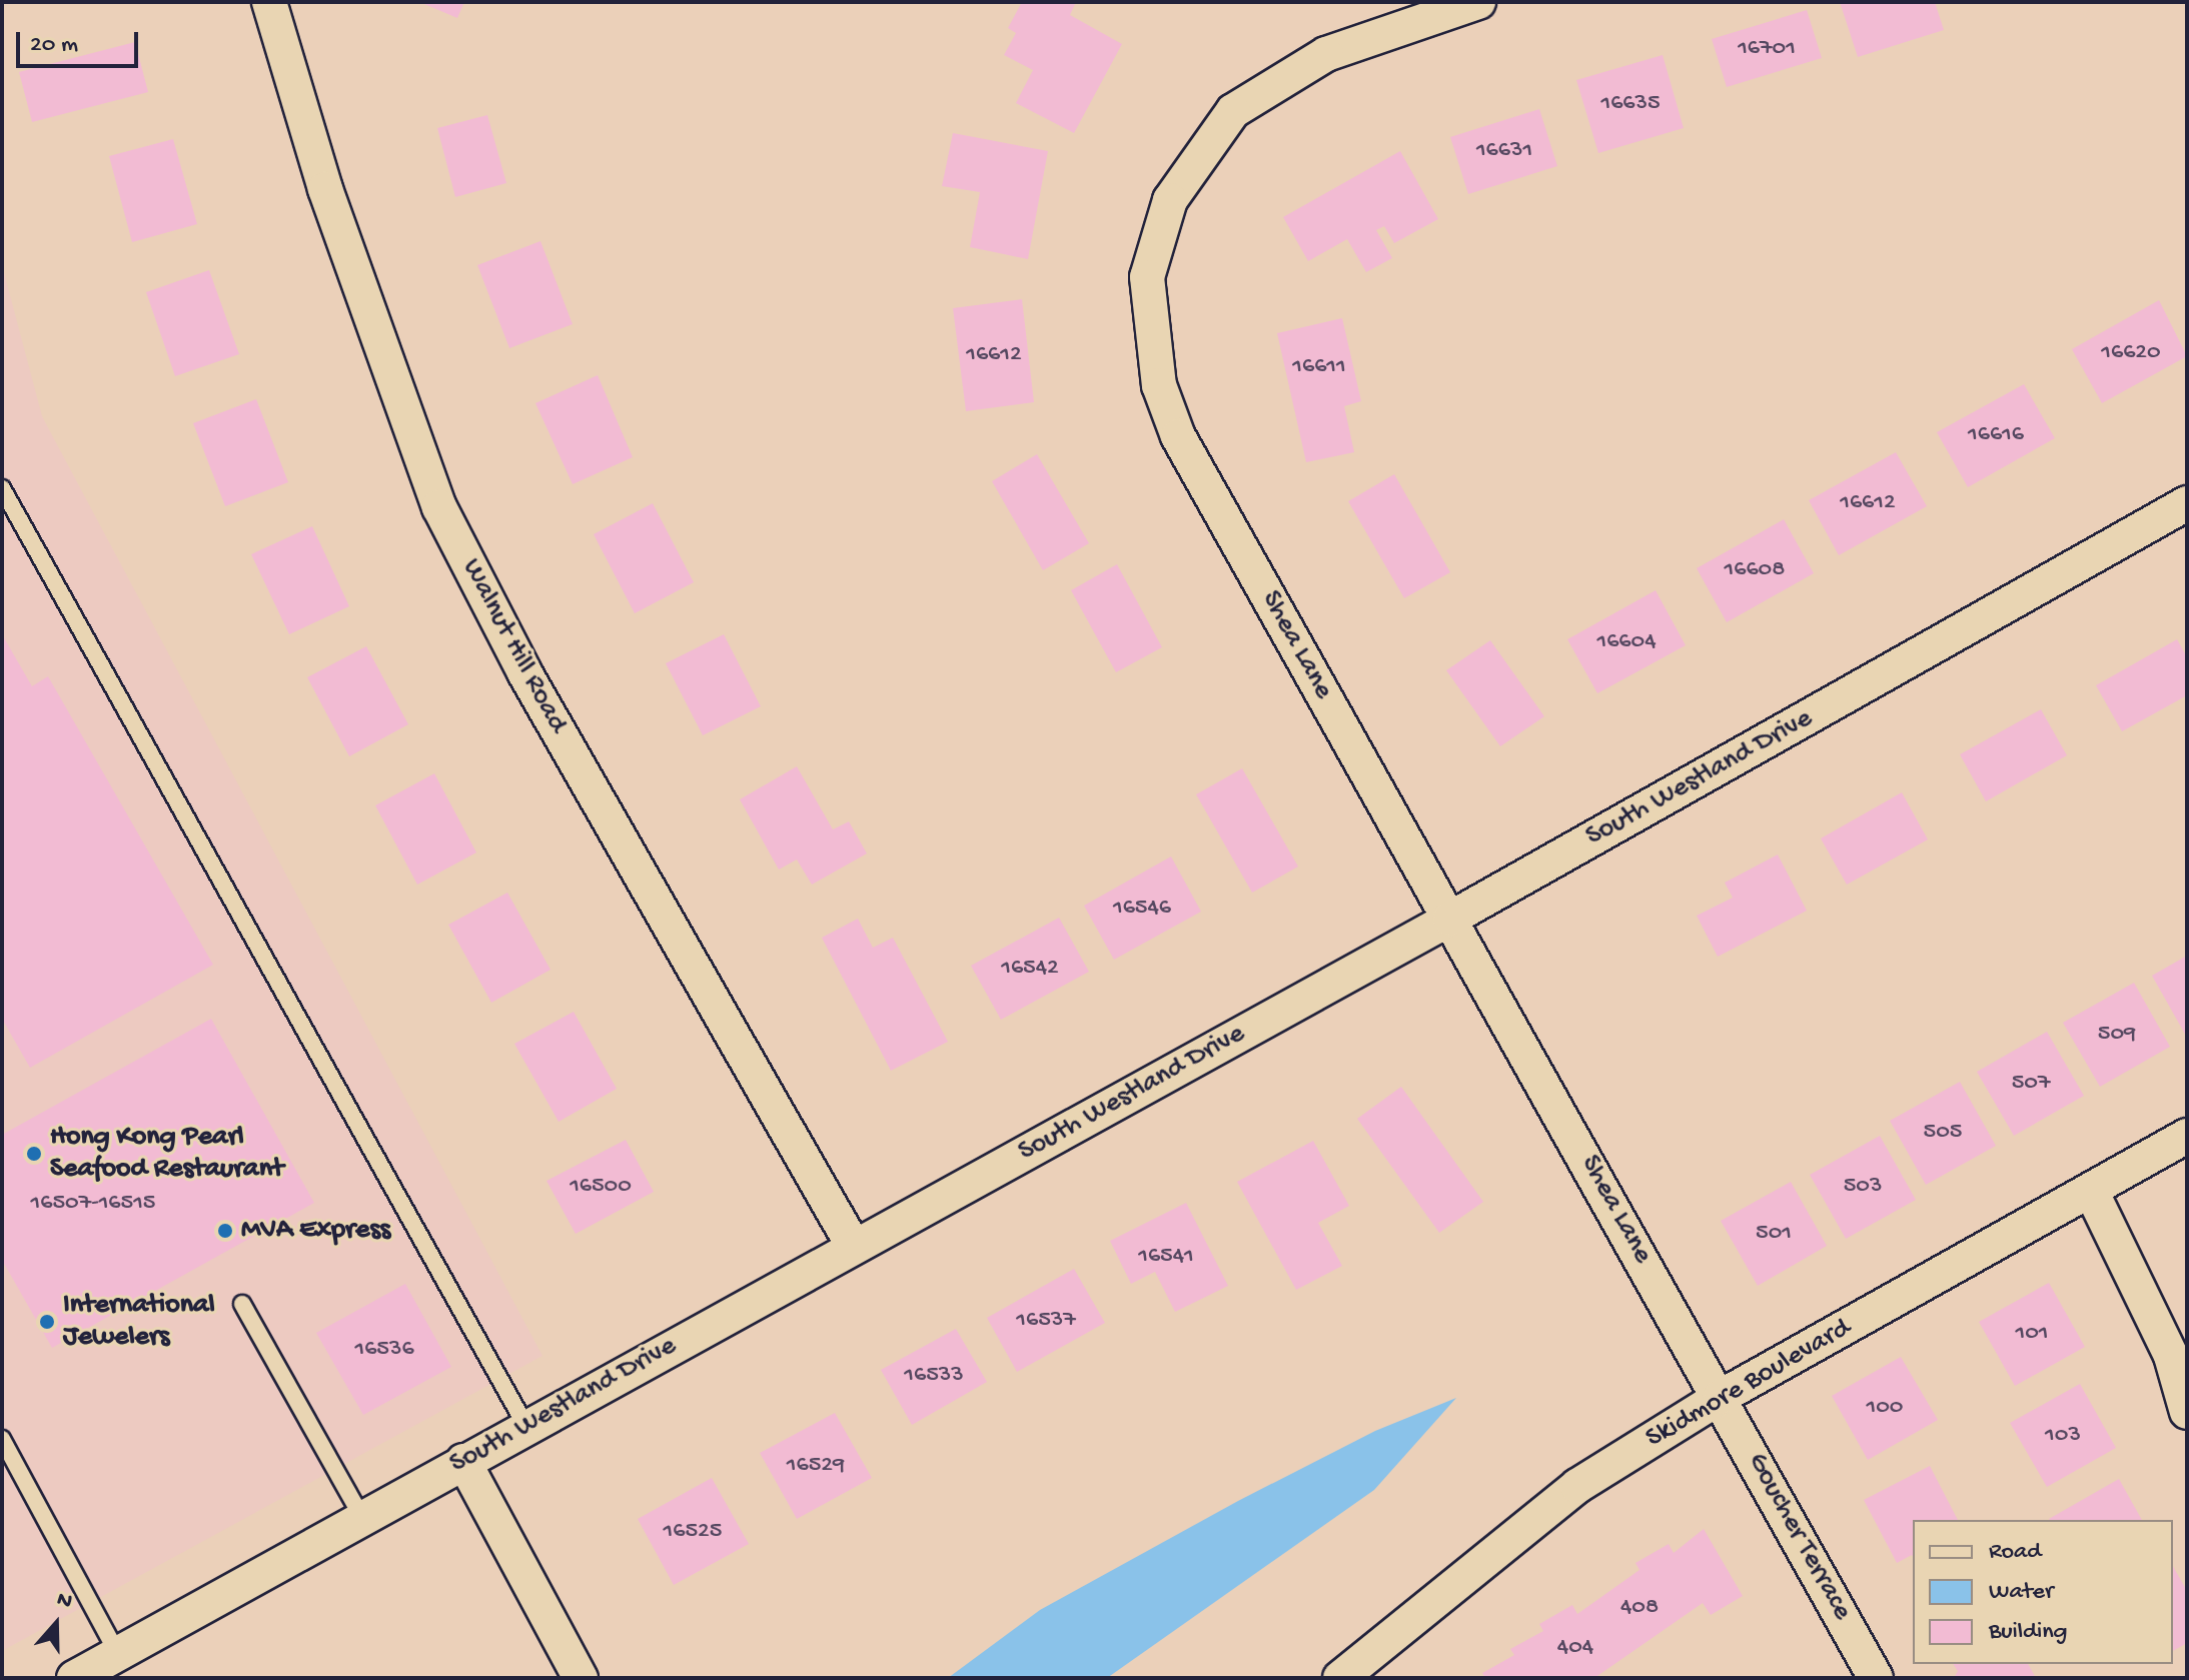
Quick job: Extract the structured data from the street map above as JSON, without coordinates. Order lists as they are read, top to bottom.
{
  "streets": {
    "street": [
      "Shea Lane",
      "Walnut Hill Road",
      "South Westland Drive",
      "Skidmore Boulevard",
      "Goucher Terrace"
    ]
  },
  "crossings": [
    ["Shea Lane", "South Westland Drive"],
    ["Shea Lane", "Skidmore Boulevard"],
    ["Shea Lane", "Goucher Terrace"],
    ["Walnut Hill Road", "South Westland Drive"],
    ["Skidmore Boulevard", "Goucher Terrace"]
  ],
  "places": ["Hong Kong Pearl Seafood Restaurant", "MVA Express", "International Jewelers"],
  "house_numbers": [
    "16701",
    "16635",
    "16631",
    "16620",
    "16612",
    "16611",
    "16616",
    "16612",
    "16608",
    "16604",
    "16546",
    "16542",
    "509",
    "507",
    "505",
    "16500",
    "503",
    "16507-16515",
    "501",
    "16541",
    "16537",
    "101",
    "16536",
    "16533",
    "100",
    "103",
    "16529",
    "16525",
    "408",
    "404"
  ],
  "legend": ["Road", "Water", "Building"],
  "scale_bar": "20 m",
  "north": "top"
}
